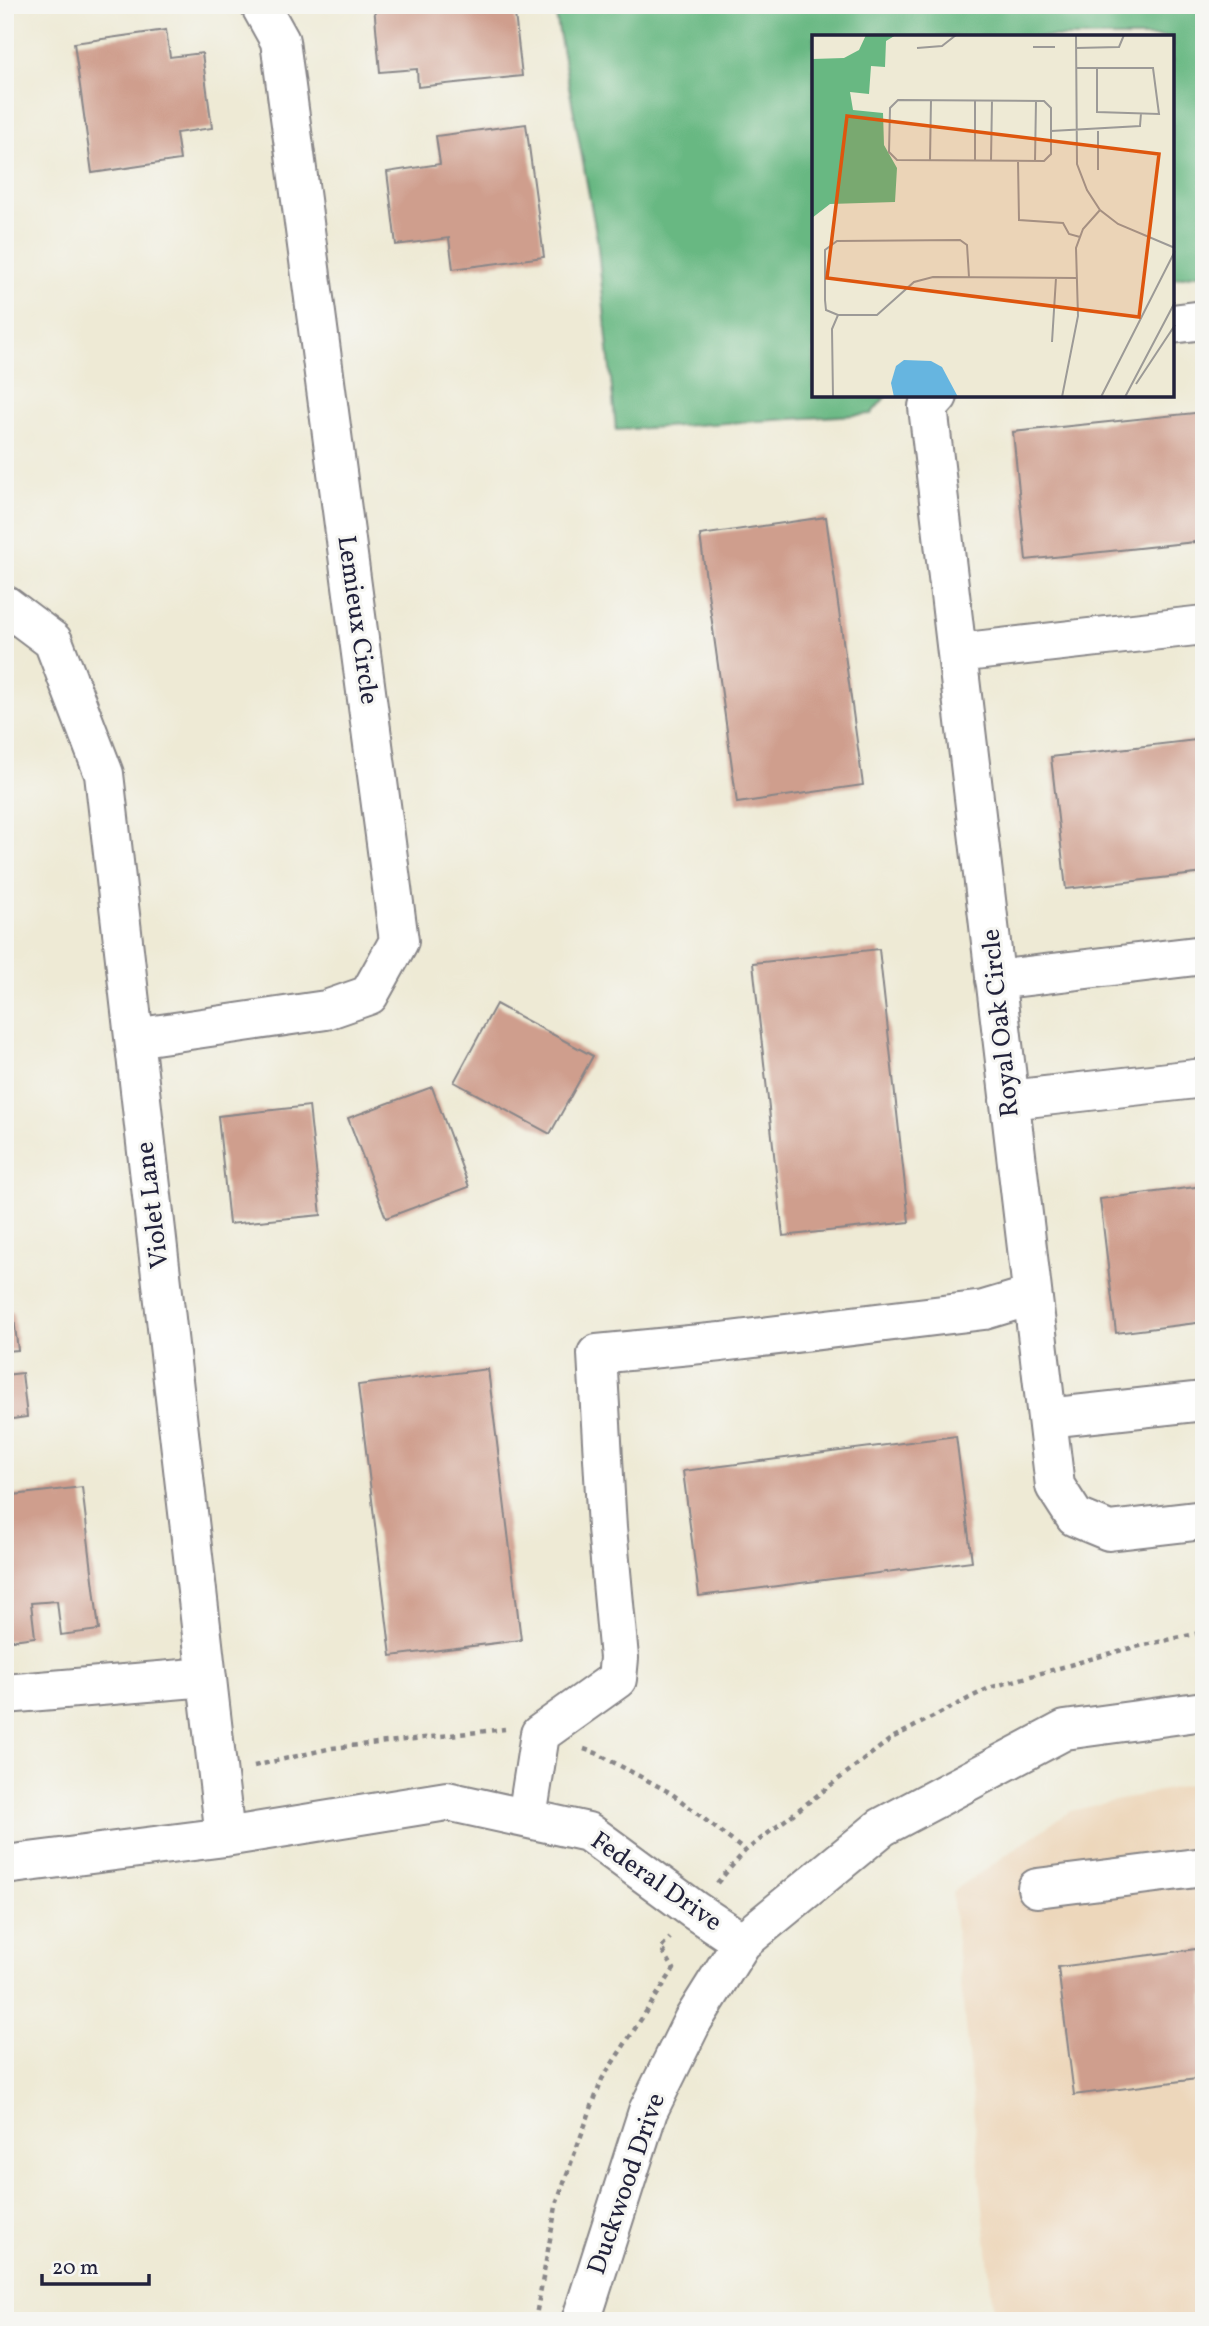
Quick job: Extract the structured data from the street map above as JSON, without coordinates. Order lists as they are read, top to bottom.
{
  "streets": {
    "street": [
      "Lemieux Circle",
      "Royal Oak Circle",
      "Violet Lane",
      "Federal Drive",
      "Duckwood Drive"
    ]
  },
  "crossings": [
    ["Lemieux Circle", "Violet Lane"],
    ["Violet Lane", "Federal Drive"],
    ["Federal Drive", "Duckwood Drive"]
  ],
  "scale_bar": "20 m"
}
